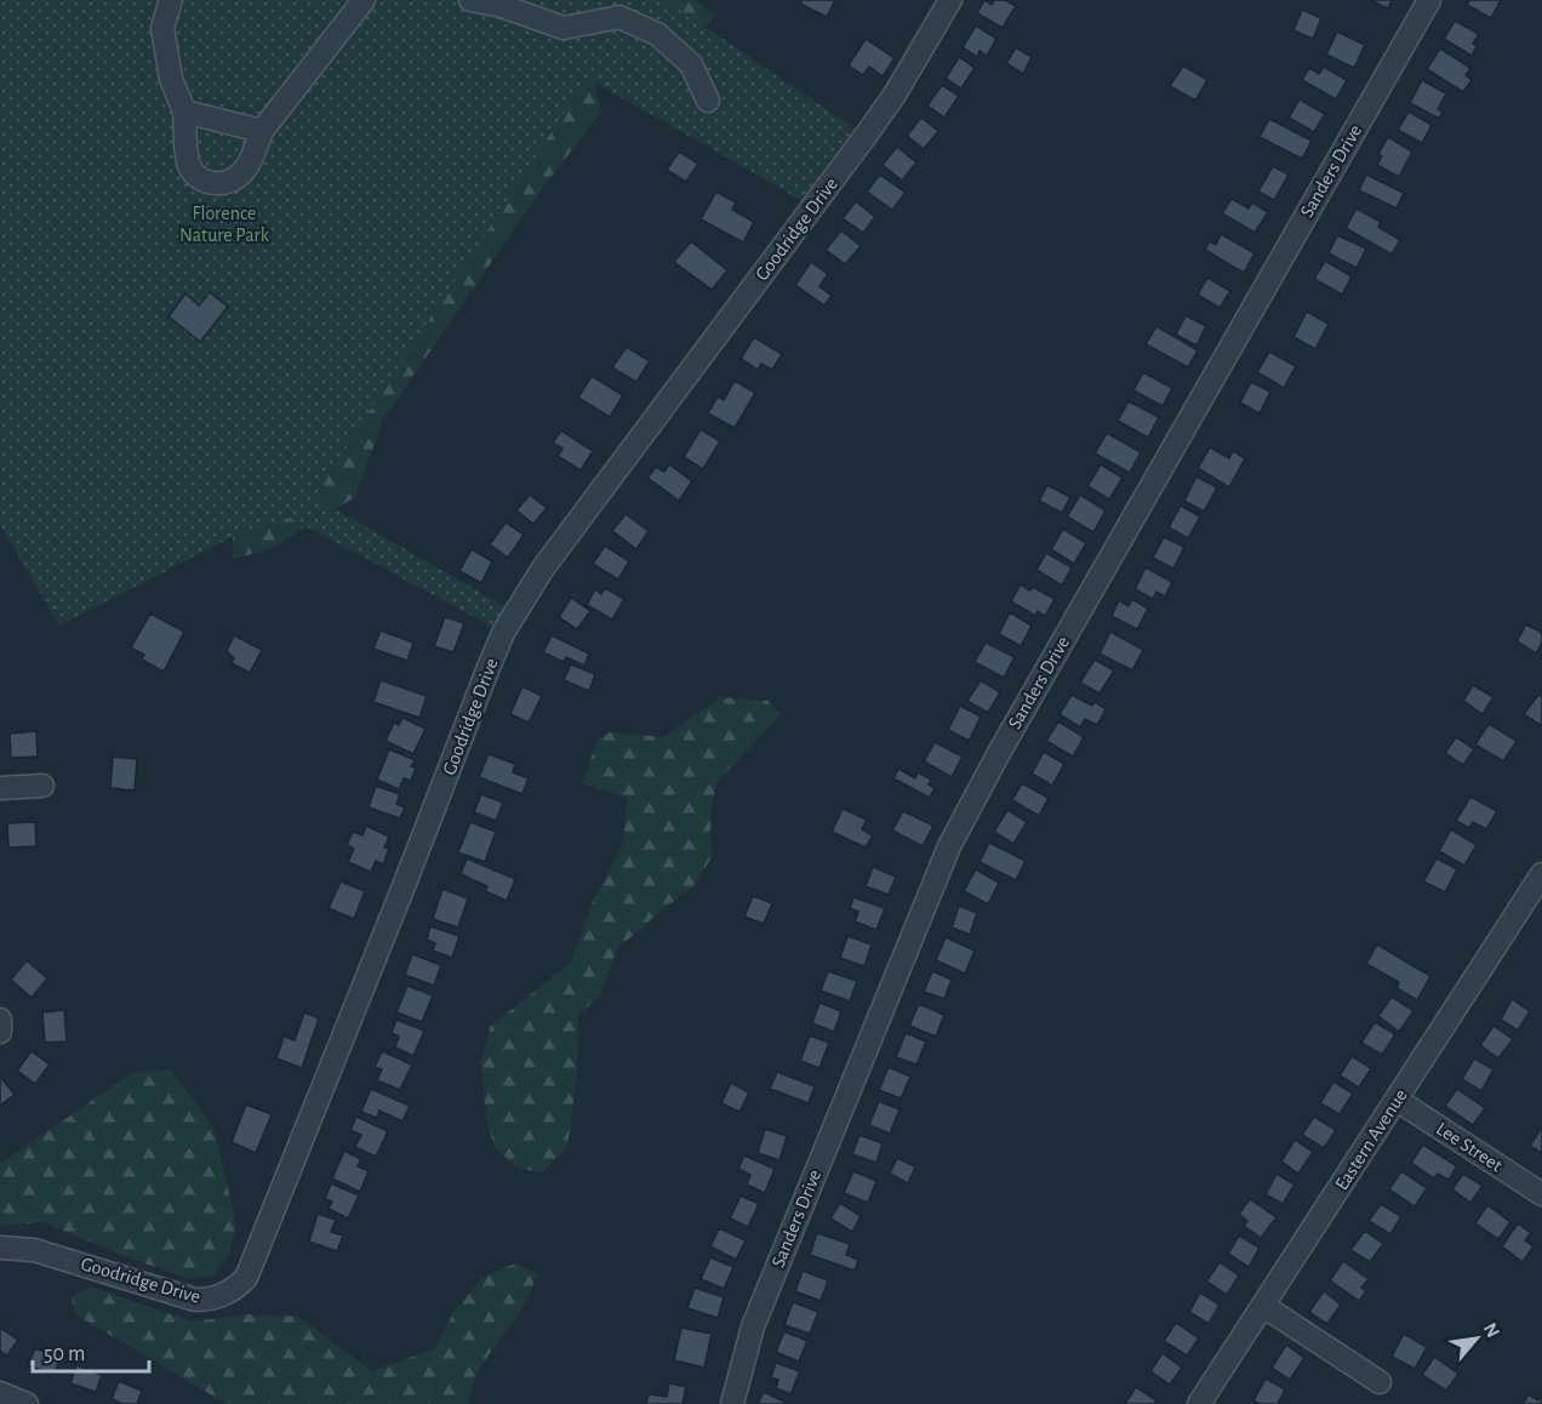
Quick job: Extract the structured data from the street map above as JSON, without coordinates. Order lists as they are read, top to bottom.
{
  "streets": {
    "street": [
      "Sanders Drive",
      "Goodridge Drive",
      "Eastern Avenue",
      "Lee Street"
    ]
  },
  "crossings": [
    ["Eastern Avenue", "Lee Street"]
  ],
  "parks": ["Florence Nature Park"],
  "scale_bar": "50 m",
  "north": "top right"
}
